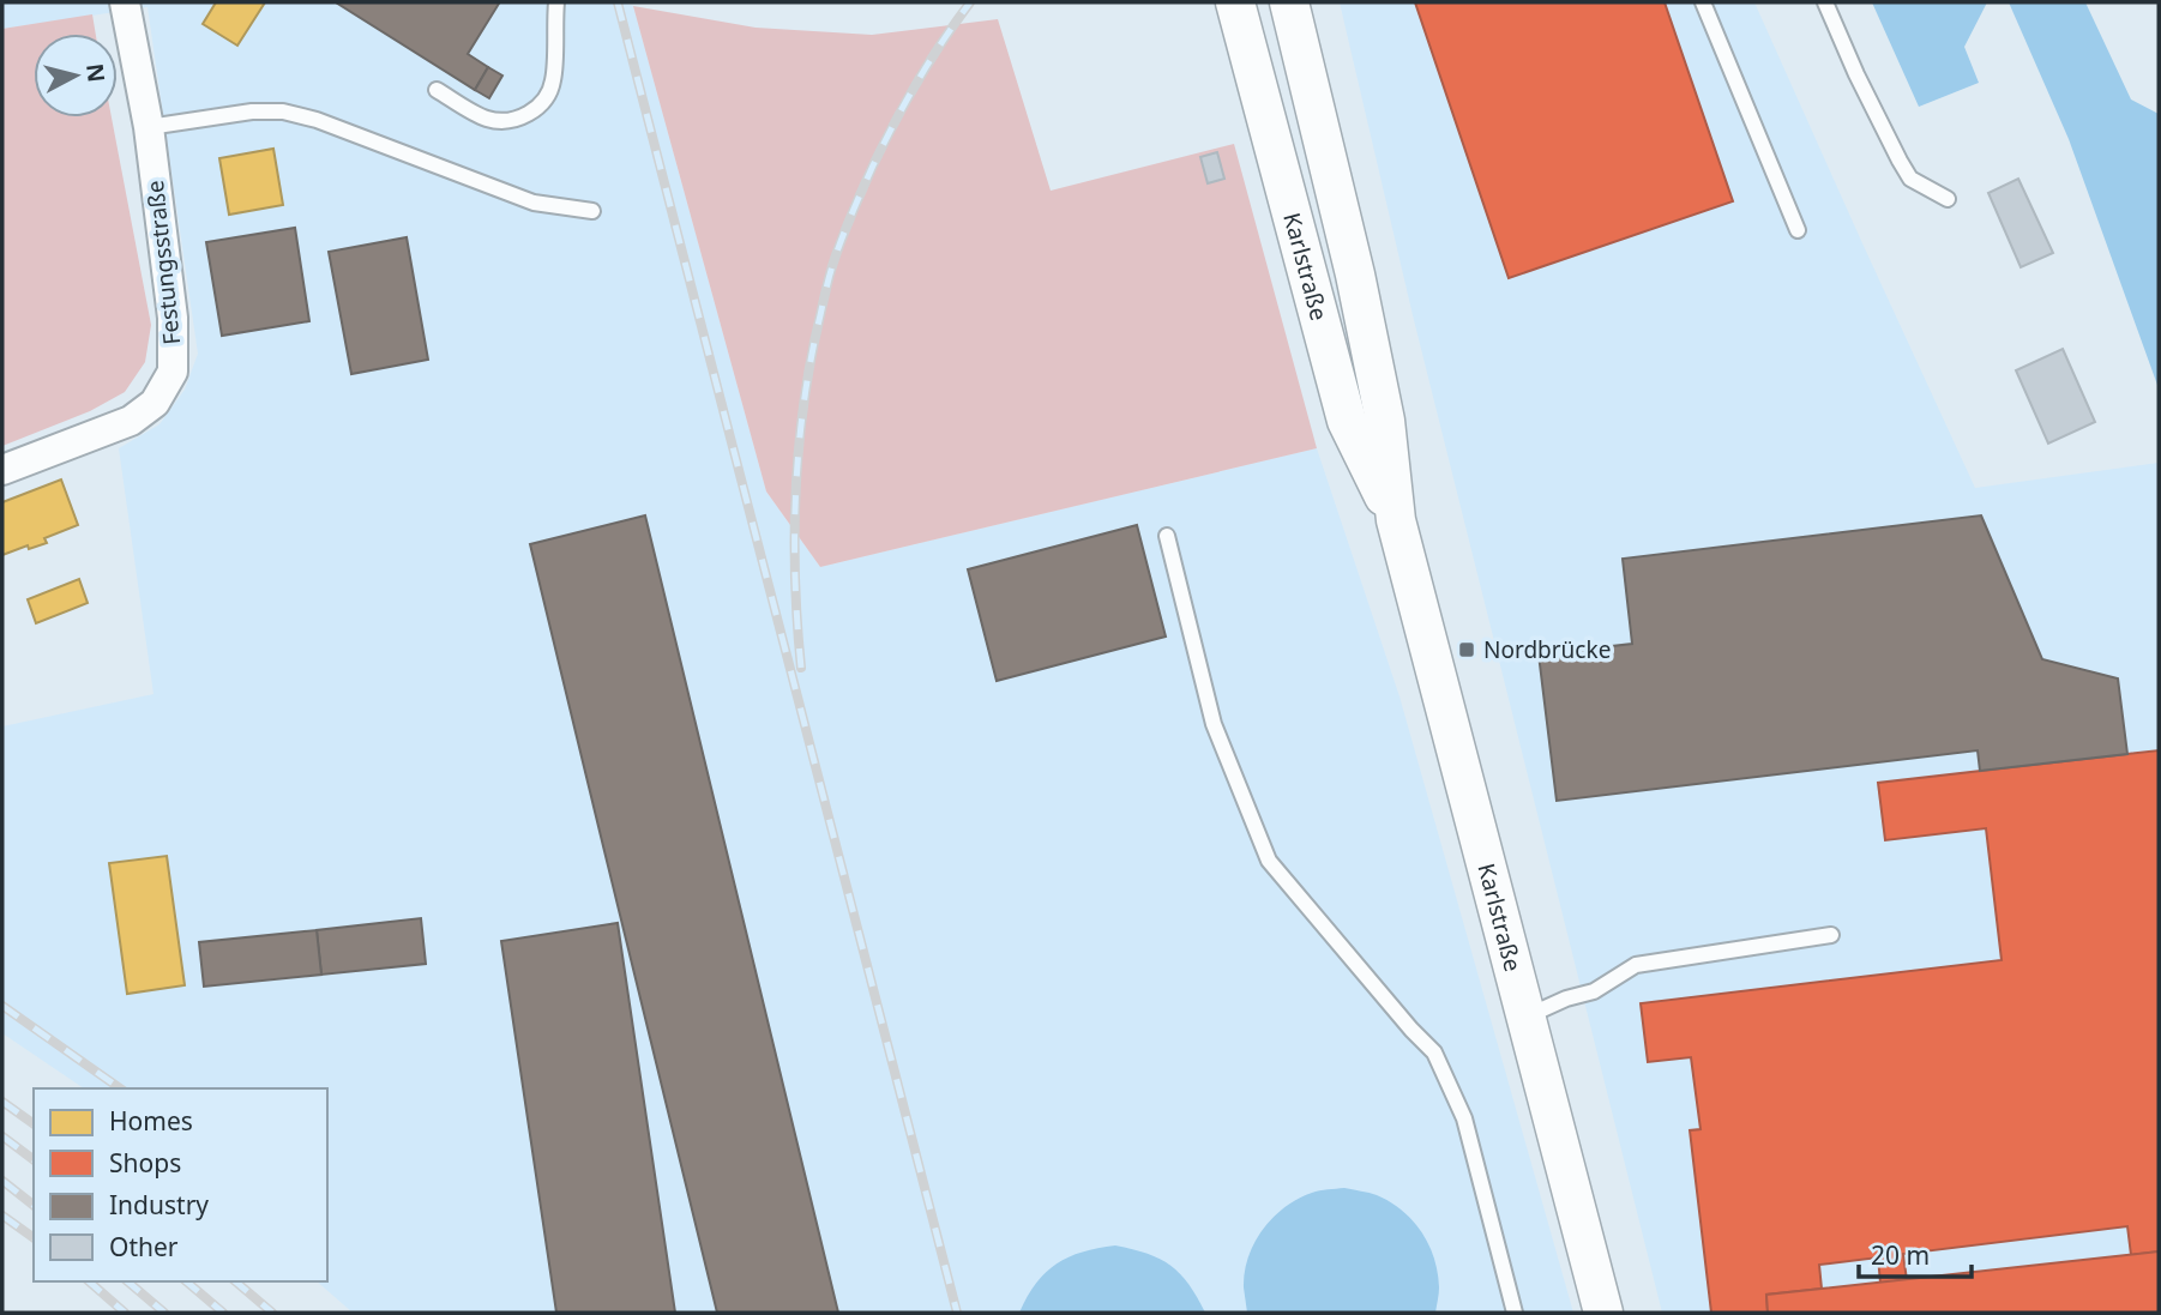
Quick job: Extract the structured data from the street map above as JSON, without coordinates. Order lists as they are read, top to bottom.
{
  "streets": {
    "street": ["Festungsstraße", "Karlstraße"]
  },
  "places": {
    "transit": ["Nordbrücke"]
  },
  "legend": [
    "Homes",
    "Shops",
    "Industry",
    "Other"
  ],
  "scale_bar": "20 m",
  "north": "right"
}
